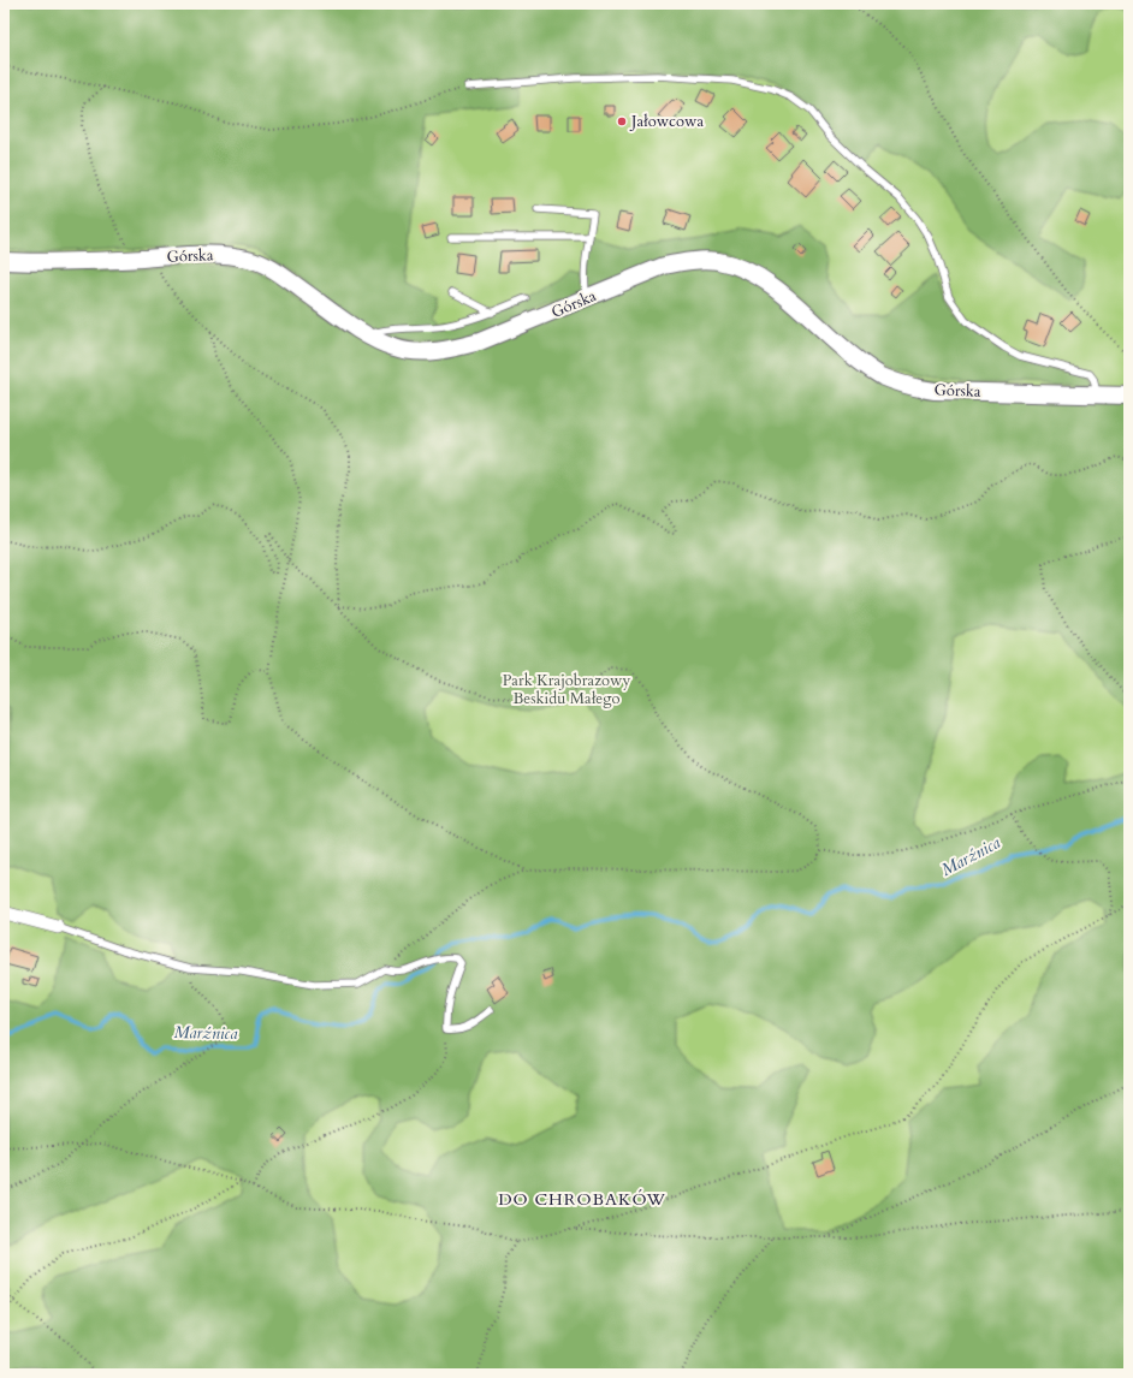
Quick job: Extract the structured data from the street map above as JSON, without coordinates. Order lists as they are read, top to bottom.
{
  "streets": {
    "street": ["Górska"]
  },
  "districts": ["DO CHROBAKÓW"],
  "water": ["Marźnica"],
  "parks": ["Park Krajobrazowy Beskidu Małego"],
  "places": ["Jałowcowa"]
}
